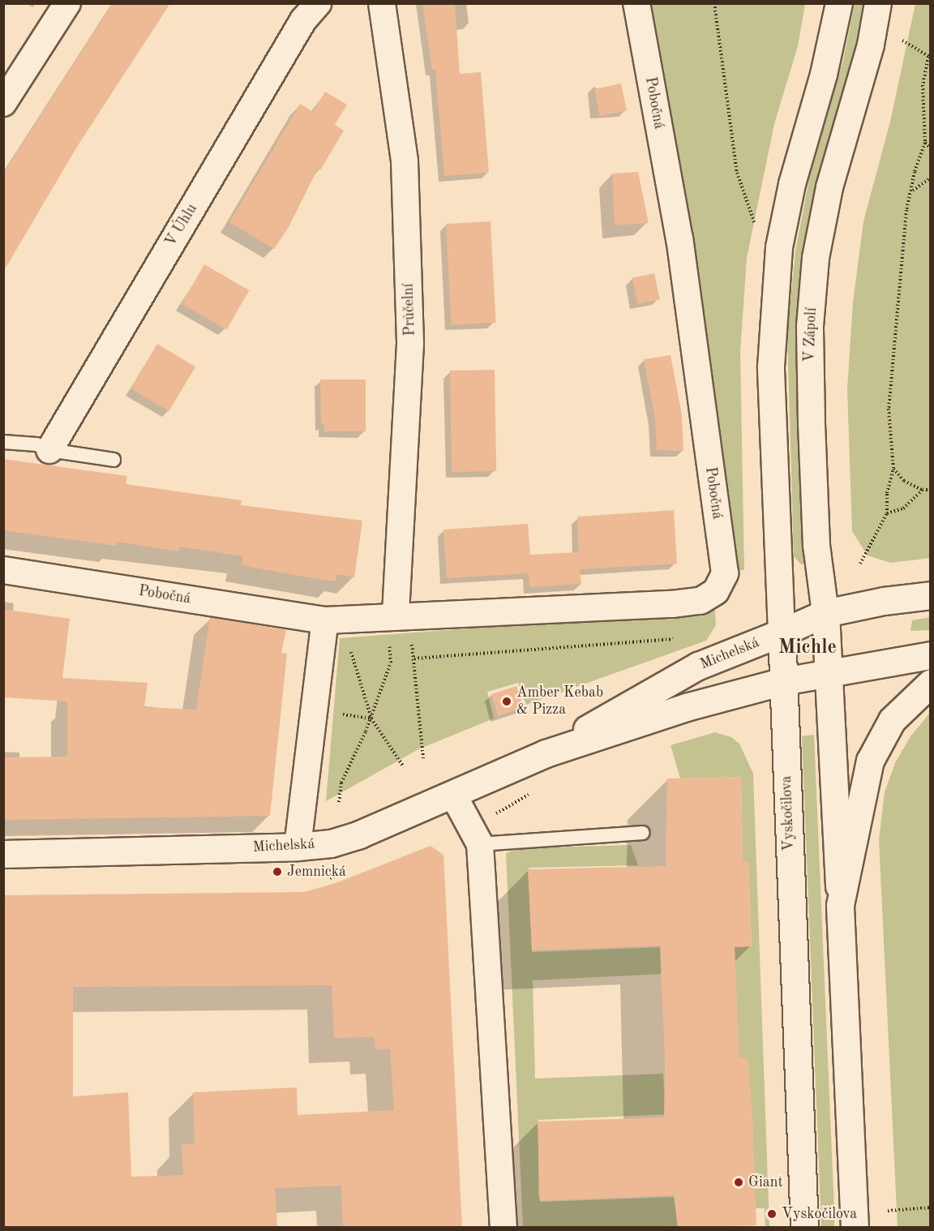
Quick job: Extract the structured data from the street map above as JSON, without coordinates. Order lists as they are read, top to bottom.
{
  "streets": {
    "street": [
      "Pobočná",
      "V Úhlu",
      "Průčelní",
      "V Zápolí",
      "Michelská",
      "Vyskočilova"
    ]
  },
  "crossings": [
    ["Pobočná", "Průčelní"],
    ["V Zápolí", "Michelská"],
    ["Michelská", "Vyskočilova"]
  ],
  "districts": ["Michle"],
  "places": [
    "Amber Kebab & Pizza",
    "Jemnická",
    "Giant",
    "Vyskočilova"
  ]
}
